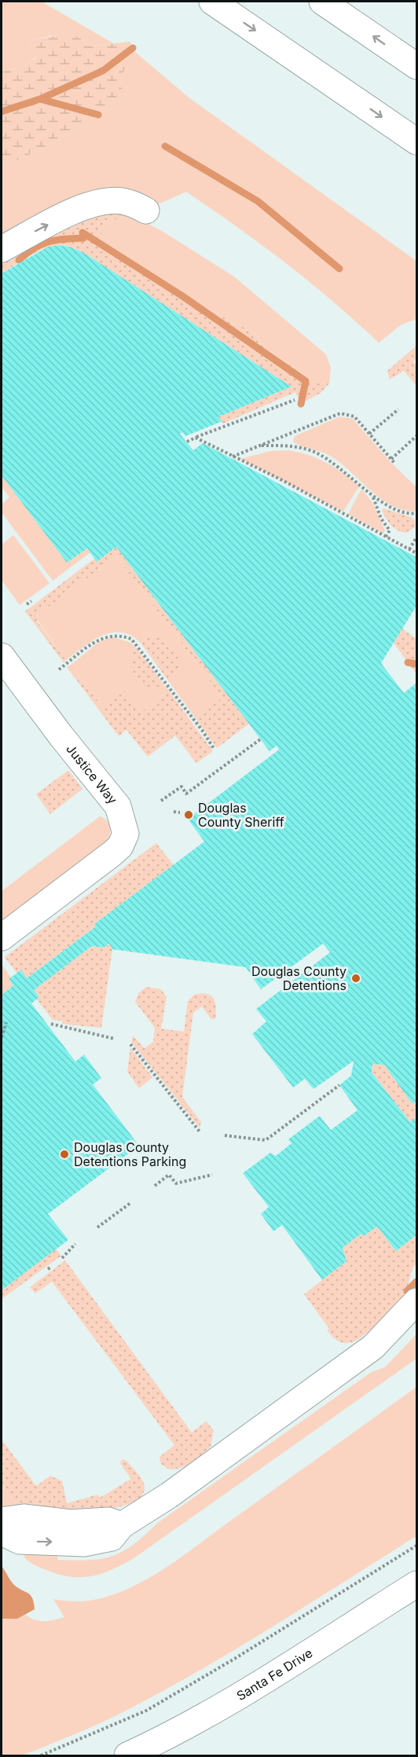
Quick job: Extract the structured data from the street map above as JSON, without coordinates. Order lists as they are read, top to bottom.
{
  "streets": {
    "main road": ["Justice Way", "Santa Fe Drive"]
  },
  "places": ["Douglas County Sheriff", "Douglas County Detentions", "Douglas County Detentions Parking"]
}
